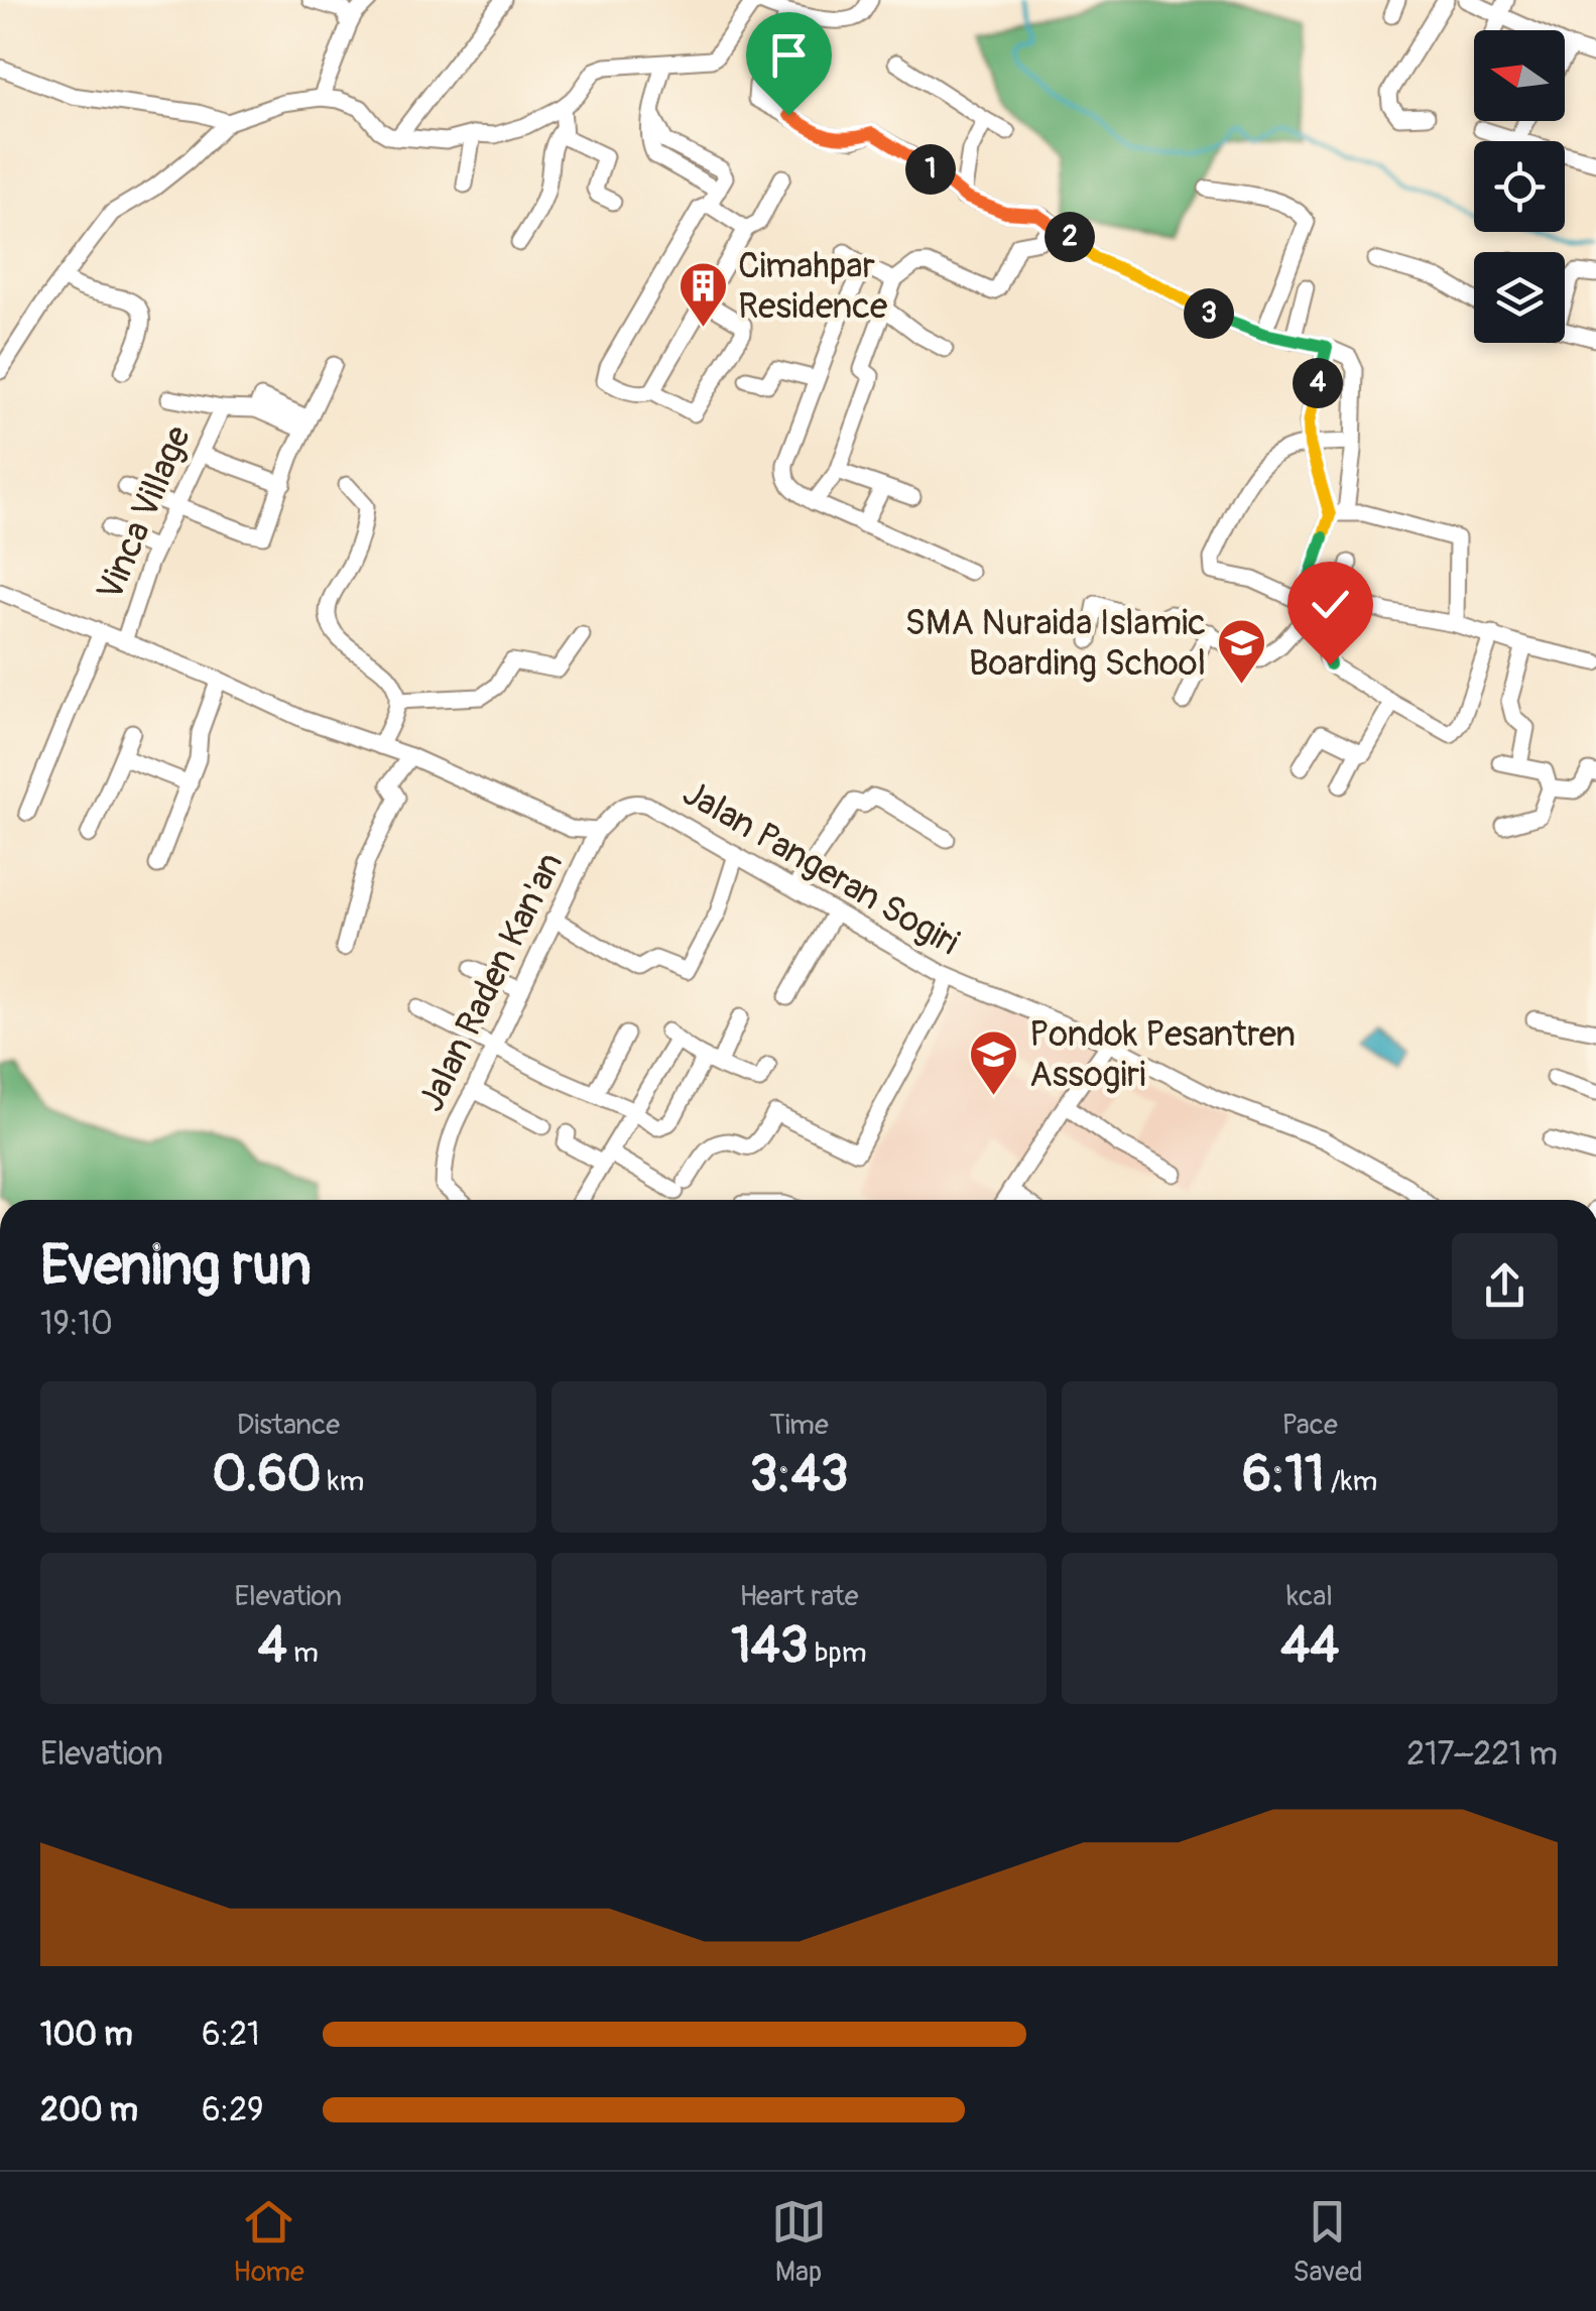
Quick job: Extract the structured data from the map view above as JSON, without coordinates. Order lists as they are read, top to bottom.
{
  "streets": {
    "street": ["Vinca Village", "Jalan Pangeran Sogiri", "Jalan Raden Kan'an"]
  },
  "crossings": [
    ["Jalan Pangeran Sogiri", "Jalan Raden Kan'an"]
  ],
  "places": {
    "building": ["Cimahpar Residence"],
    "school or university": ["SMA Nuraida Islamic Boarding School", "Pondok Pesantren Assogiri"]
  },
  "north": "left",
  "page": {
    "pins": [
      "1",
      "2",
      "3",
      "4"
    ],
    "heading": ["Evening run", "19:10"],
    "stats": [
      ["Distance", "0.60 km"],
      ["Time", "3:43"],
      ["Pace", "6:11 /km"],
      ["Elevation", "4 m"],
      ["Heart rate", "143 bpm"],
      ["kcal", "44"]
    ],
    "chart": ["Elevation", "217–221 m"],
    "list": [
      {
        "name": "100 m",
        "note": "6:21"
      },
      {
        "name": "200 m",
        "note": "6:29"
      }
    ],
    "tabs": ["Home", "Map", "Saved"]
  }
}
